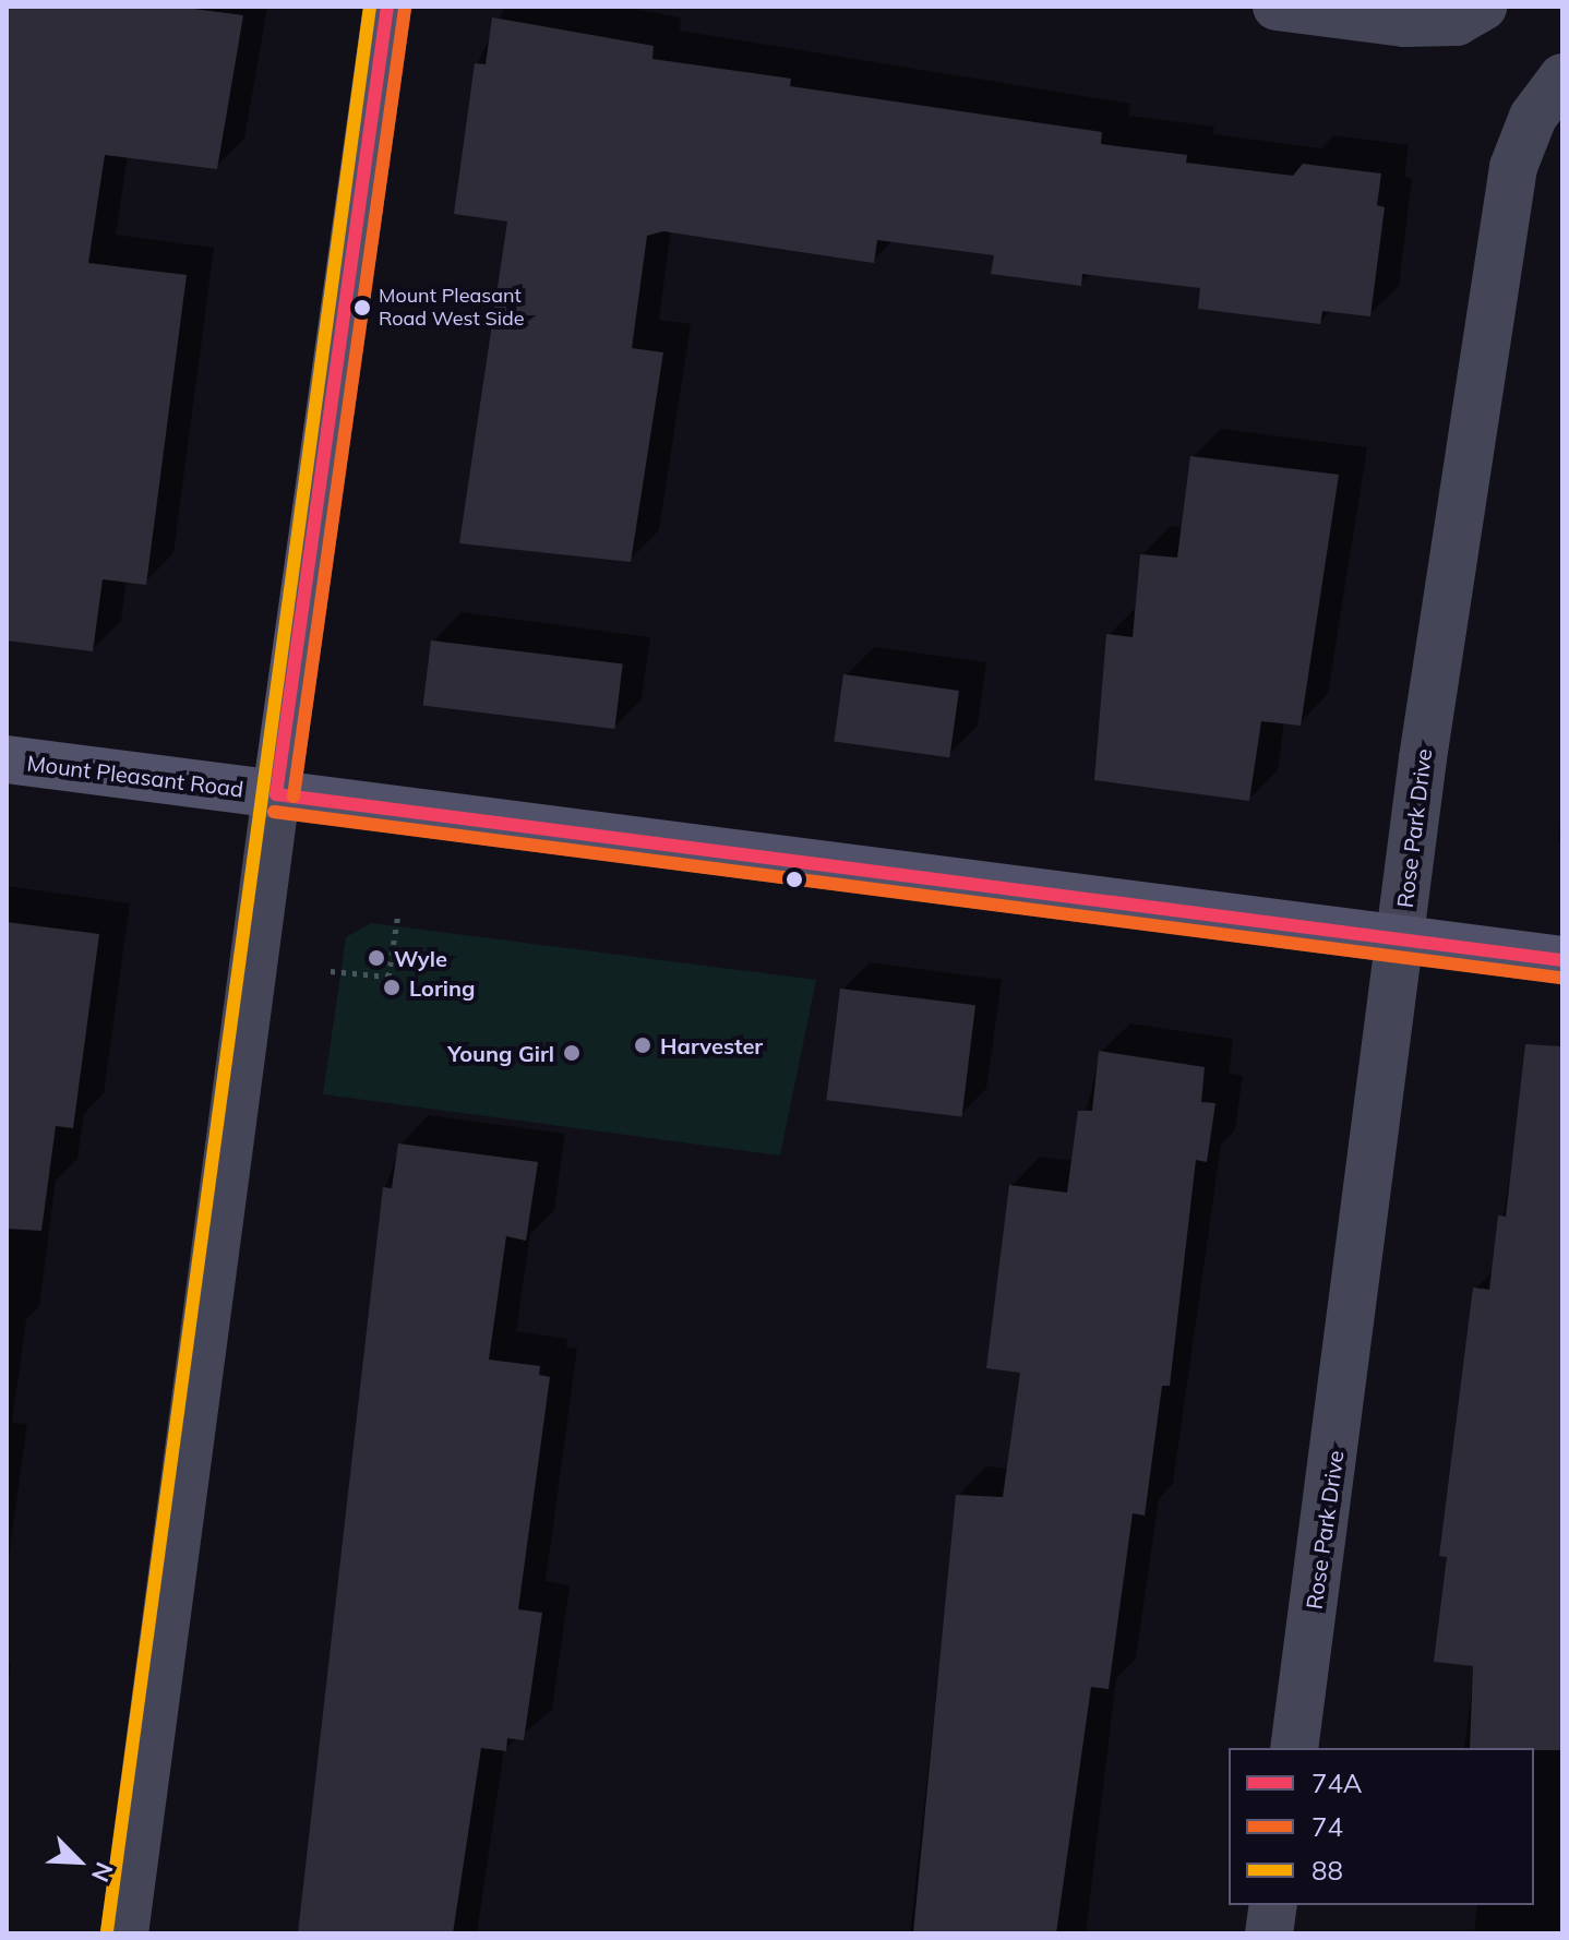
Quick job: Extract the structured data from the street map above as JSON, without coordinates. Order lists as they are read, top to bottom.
{
  "streets": {
    "main road": ["Mount Pleasant Road"],
    "street": ["Rose Park Drive"]
  },
  "crossings": [
    ["Mount Pleasant Road", "Rose Park Drive"]
  ],
  "places": [
    "Mount Pleasant Road West Side",
    "Wyle",
    "Loring",
    "Harvester",
    "Young Girl"
  ],
  "lines": ["transit line 74A", "transit line 88", "transit line 74"],
  "legend": ["74A", "74", "88"],
  "north": "bottom right"
}
